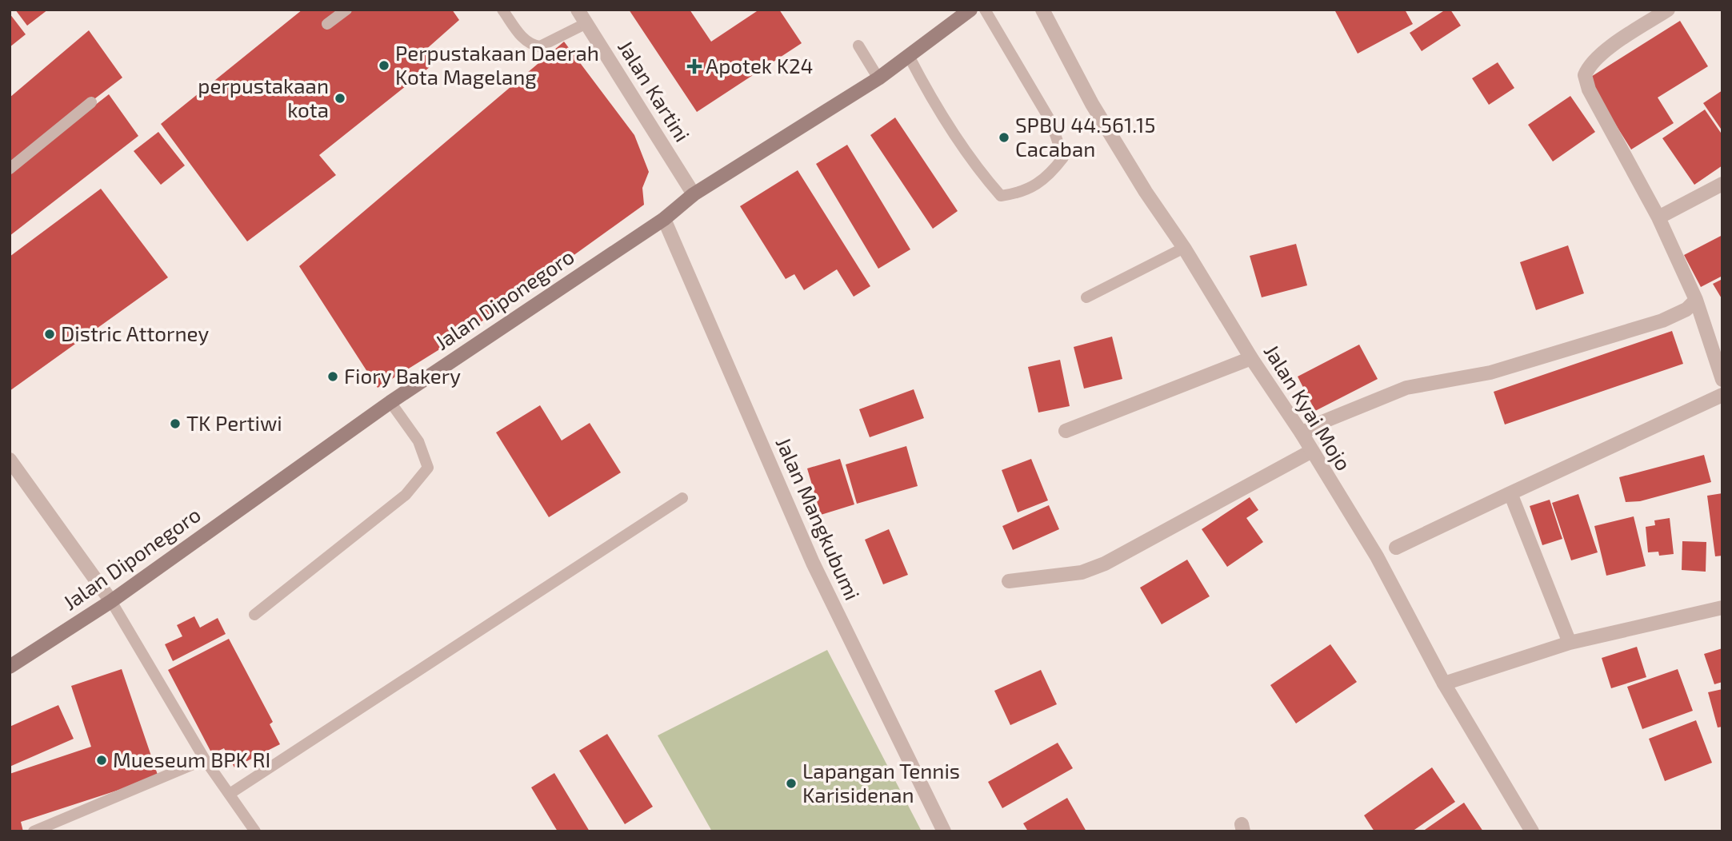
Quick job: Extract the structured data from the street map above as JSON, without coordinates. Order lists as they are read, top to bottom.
{
  "streets": {
    "main road": ["Jalan Diponegoro"],
    "street": ["Jalan Kartini", "Jalan Kyai Mojo", "Jalan Mangkubumi"]
  },
  "crossings": [
    ["Jalan Kartini", "Jalan Diponegoro"],
    ["Jalan Diponegoro", "Jalan Mangkubumi"]
  ],
  "places": {
    "other": [
      "Perpustakaan Daerah Kota Magelang",
      "perpustakaan kota",
      "SPBU 44.561.15 Cacaban",
      "Distric Attorney",
      "Fiory Bakery",
      "TK Pertiwi",
      "Mueseum BPK RI",
      "Lapangan Tennis Karisidenan"
    ],
    "health": ["Apotek K24"]
  }
}
